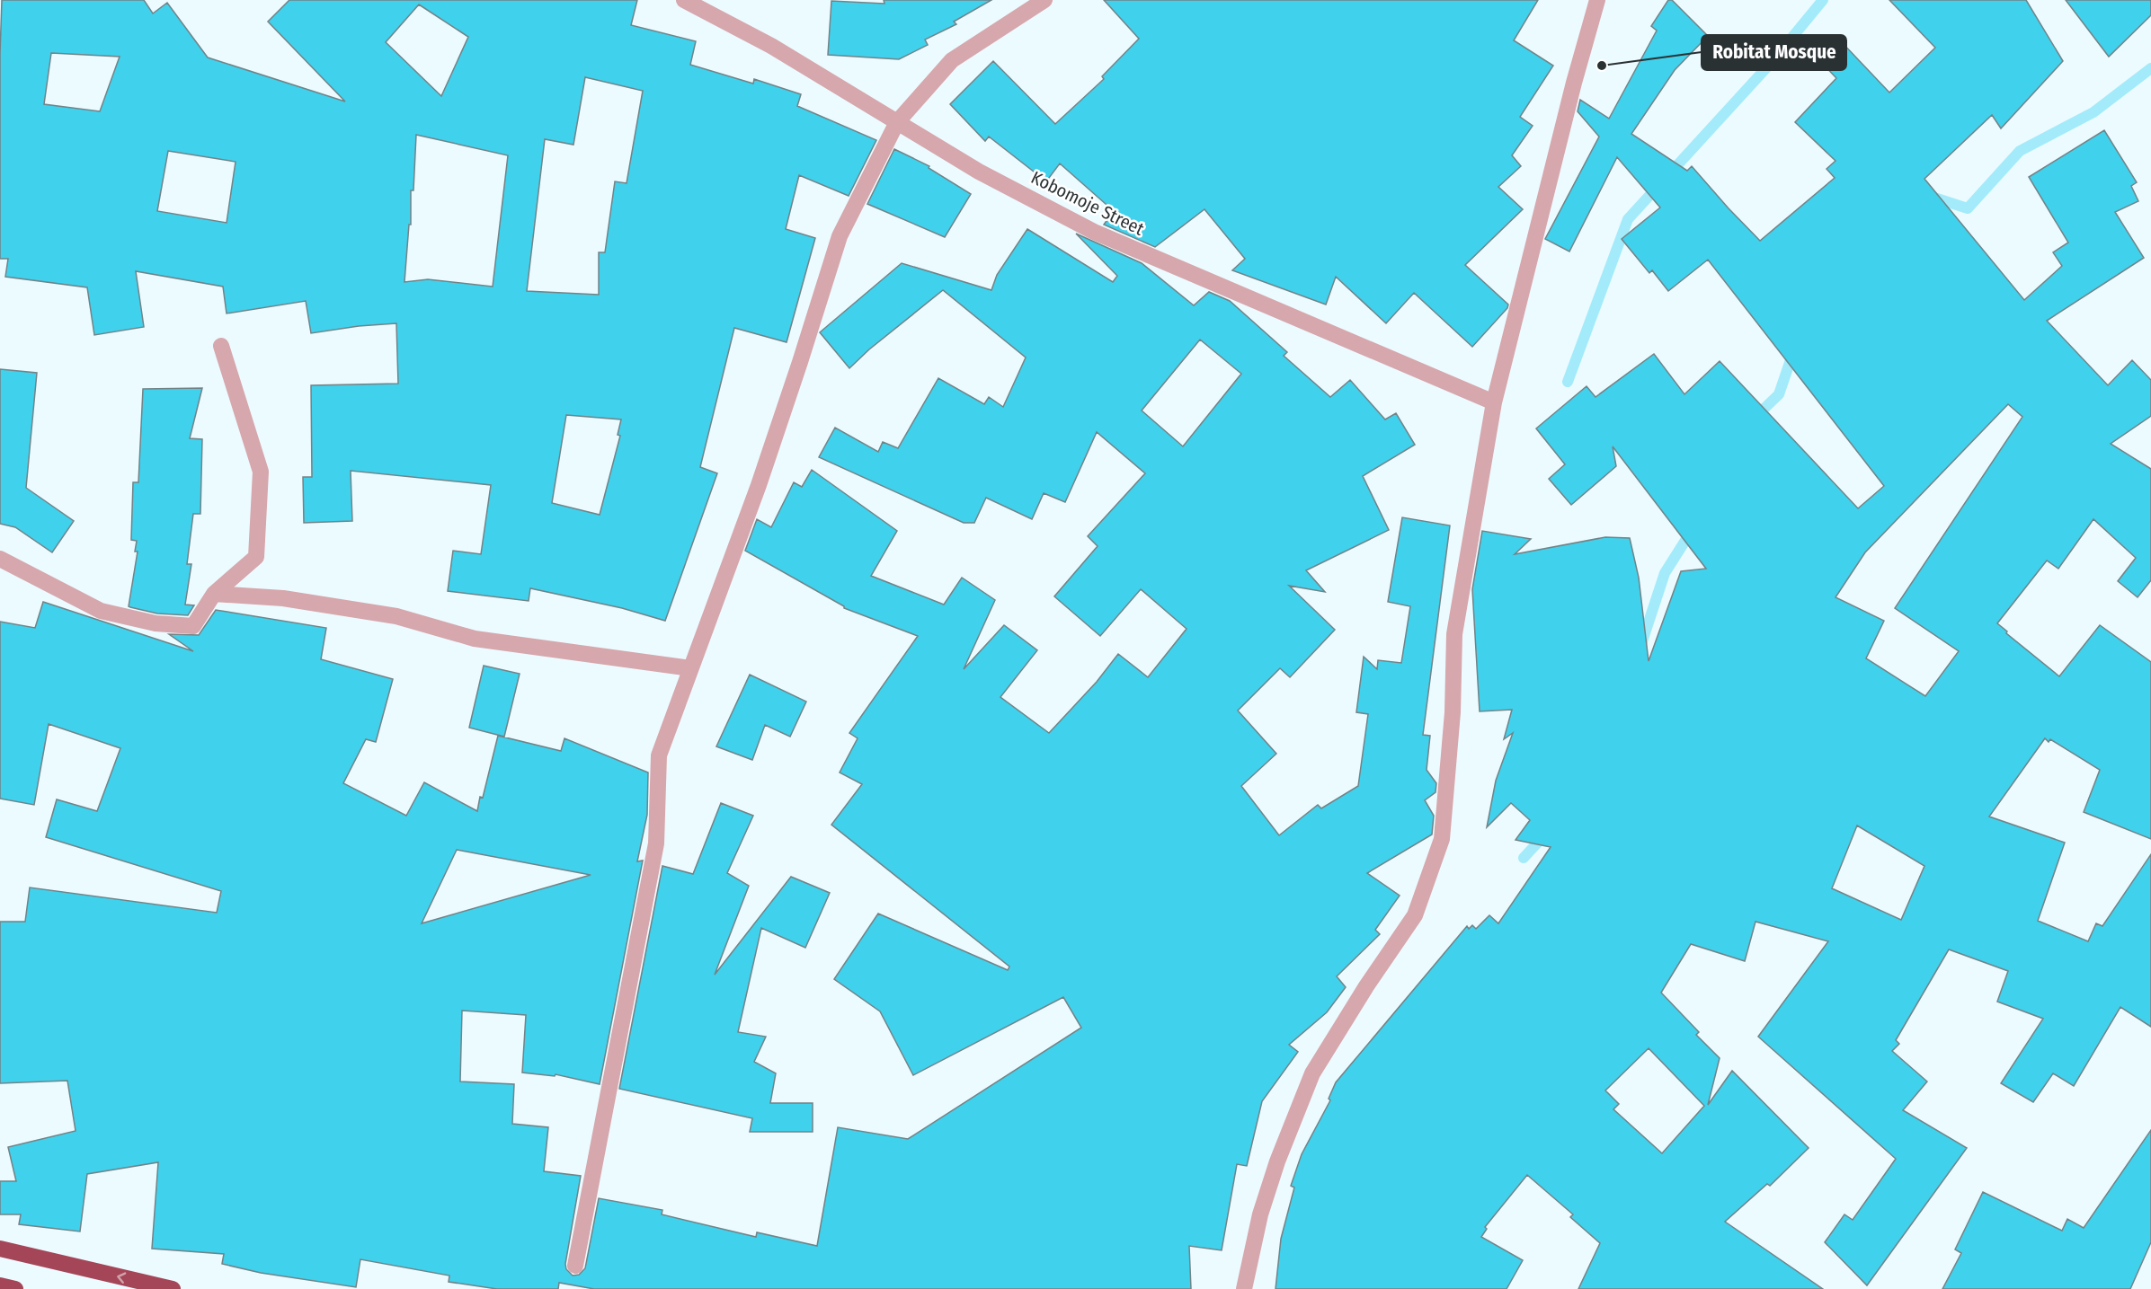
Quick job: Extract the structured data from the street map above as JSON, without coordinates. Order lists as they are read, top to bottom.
{
  "streets": {
    "street": ["Kobomoje Street"]
  },
  "places": ["Robitat Mosque"]
}
